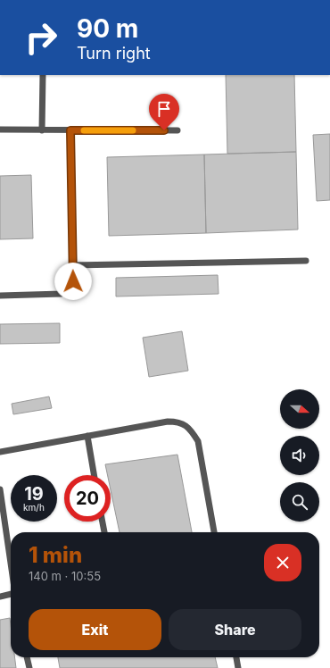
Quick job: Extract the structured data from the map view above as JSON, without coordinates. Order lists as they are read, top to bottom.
{
  "north": "right",
  "page": {
    "turn": ["90 m", "Turn right"],
    "speed": "19 km/h",
    "limit": "20",
    "heading": ["1 min", "140 m · 10:55"],
    "buttons": ["Exit", "Share"]
  }
}
